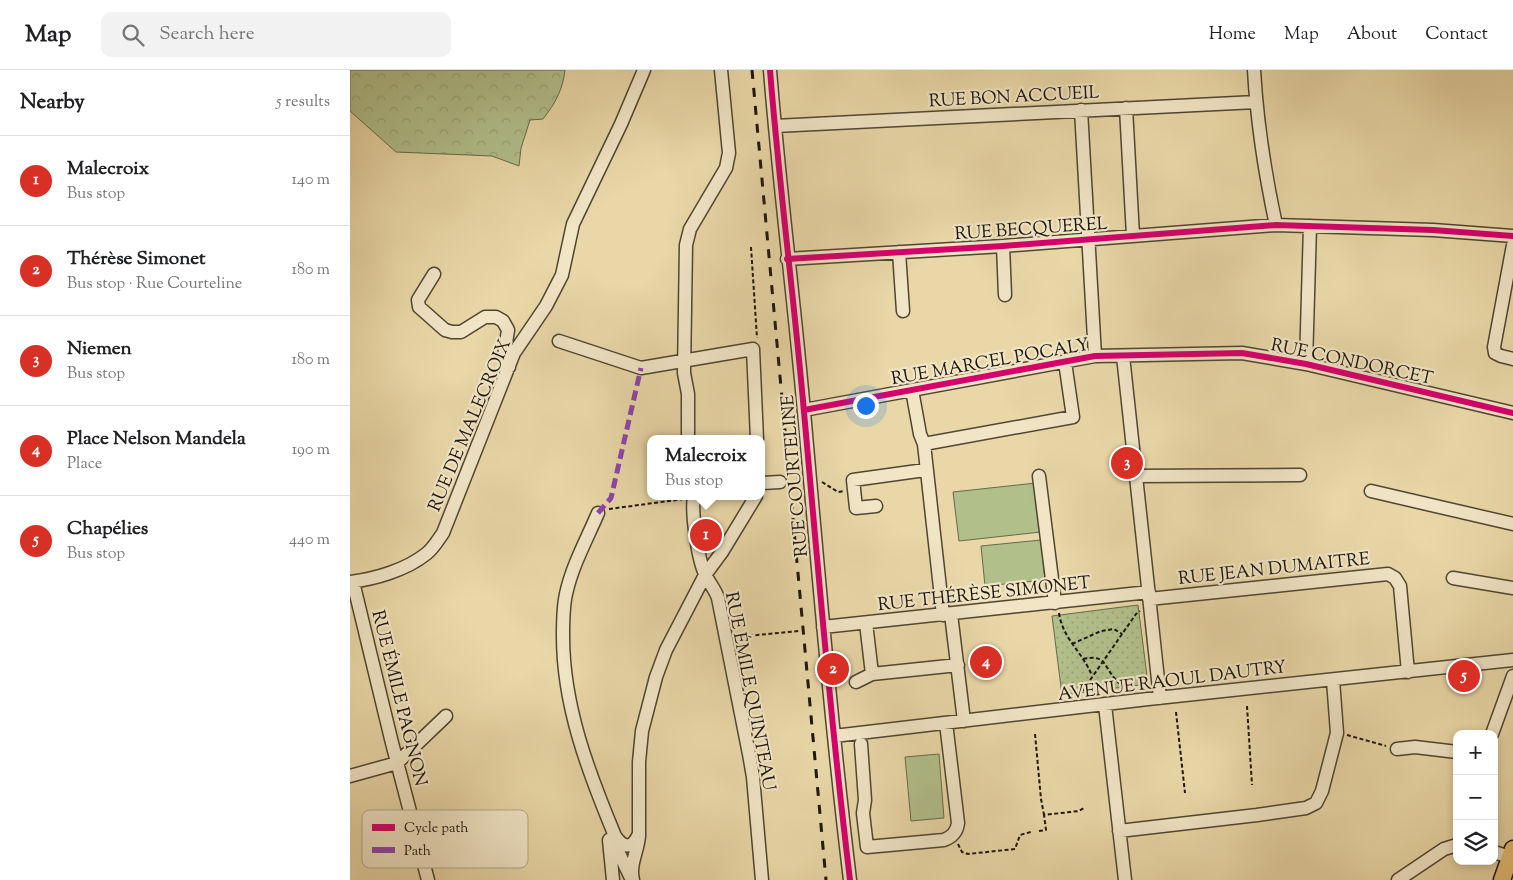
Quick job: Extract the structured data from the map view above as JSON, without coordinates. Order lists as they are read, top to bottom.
{
  "streets": {
    "street": [
      "RUE BON ACCUEIL",
      "RUE BECQUEREL",
      "RUE MARCEL POCALY",
      "RUE CONDORCET",
      "RUE DE MALECROIX",
      "RUE COURTELINE",
      "RUE JEAN DUMAITRE",
      "RUE THÉRÈSE SIMONET",
      "AVENUE RAOUL DAUTRY",
      "RUE ÉMILE QUINTEAU",
      "RUE ÉMILE PAGNON"
    ]
  },
  "crossings": [
    ["RUE BON ACCUEIL", "RUE COURTELINE"],
    ["RUE BECQUEREL", "RUE COURTELINE"],
    ["RUE MARCEL POCALY", "RUE CONDORCET"],
    ["RUE MARCEL POCALY", "RUE COURTELINE"],
    ["RUE DE MALECROIX", "RUE ÉMILE PAGNON"],
    ["RUE COURTELINE", "RUE THÉRÈSE SIMONET"],
    ["RUE COURTELINE", "AVENUE RAOUL DAUTRY"],
    ["RUE JEAN DUMAITRE", "RUE THÉRÈSE SIMONET"],
    ["RUE JEAN DUMAITRE", "AVENUE RAOUL DAUTRY"]
  ],
  "legend": ["Cycle path", "Path"],
  "page": {
    "header": "Map",
    "search": "Search here",
    "nav": [
      "Home",
      "Map",
      "About",
      "Contact"
    ],
    "heading": ["Nearby", "5 results"],
    "list": [
      {
        "mark": "1",
        "name": "Malecroix",
        "note": "Bus stop",
        "value": "140 m"
      },
      {
        "mark": "2",
        "name": "Thérèse Simonet",
        "note": "Bus stop · Rue Courteline",
        "value": "180 m"
      },
      {
        "mark": "3",
        "name": "Niemen",
        "note": "Bus stop",
        "value": "180 m"
      },
      {
        "mark": "4",
        "name": "Place Nelson Mandela",
        "note": "Place",
        "value": "190 m"
      },
      {
        "mark": "5",
        "name": "Chapélies",
        "note": "Bus stop",
        "value": "440 m"
      }
    ],
    "popup": ["Malecroix", "Bus stop"],
    "pins": [
      "3",
      "1",
      "4",
      "2",
      "5"
    ],
    "map_buttons": ["+", "−"]
  }
}
